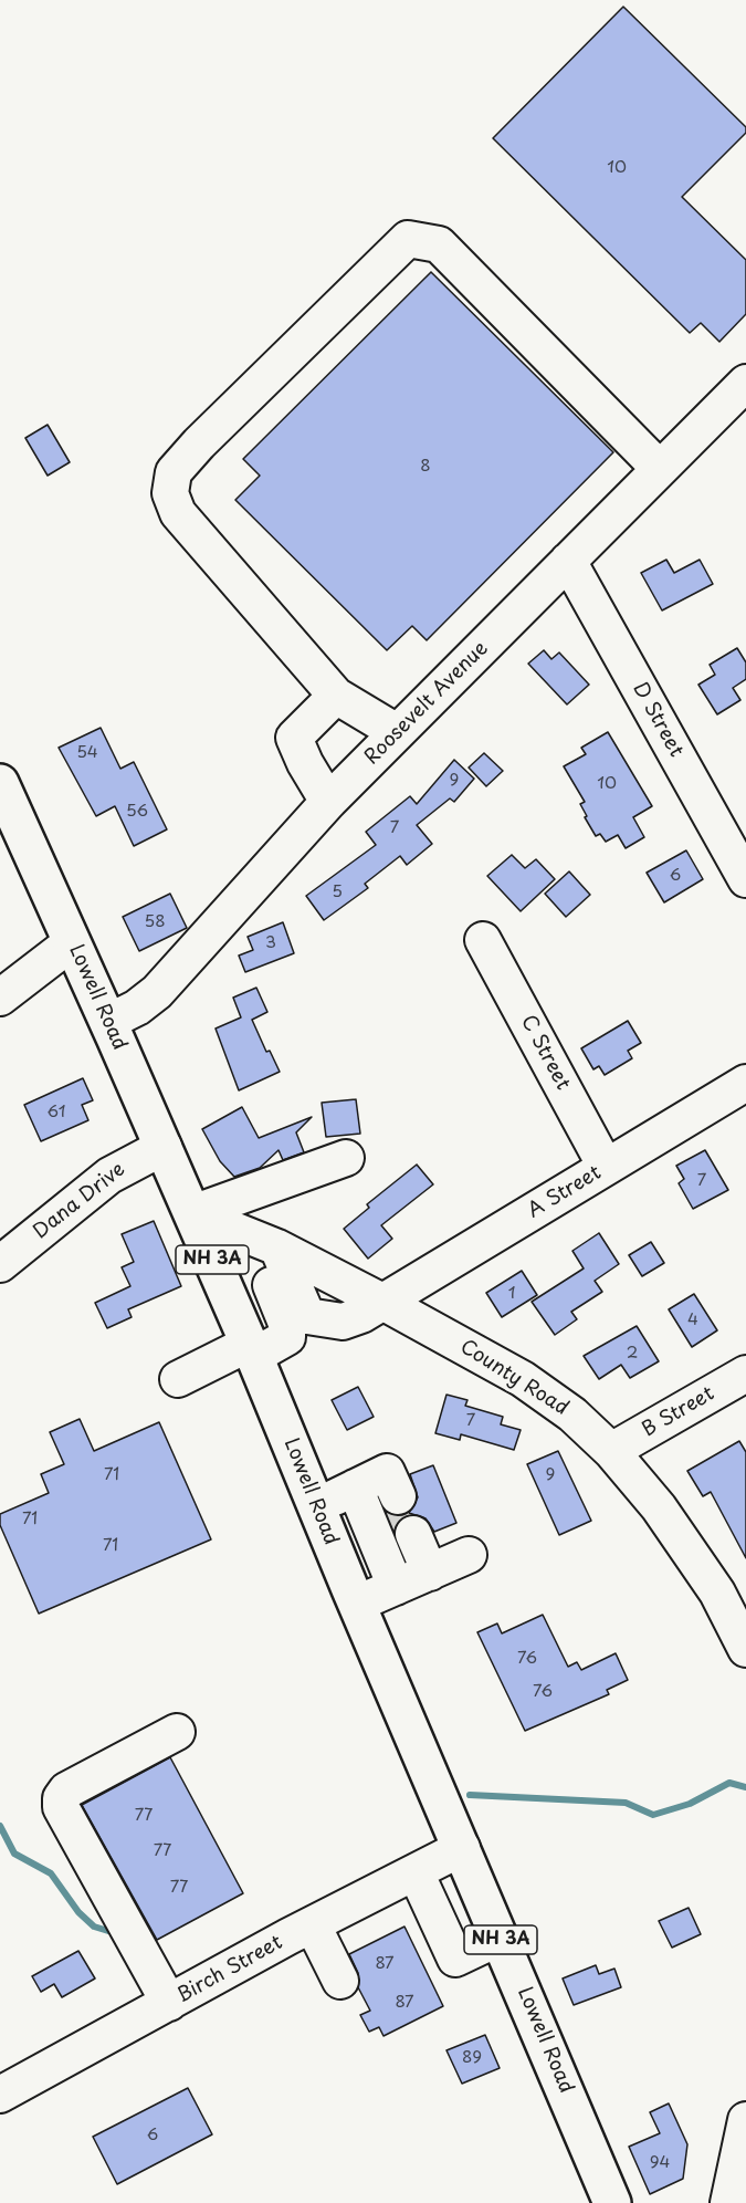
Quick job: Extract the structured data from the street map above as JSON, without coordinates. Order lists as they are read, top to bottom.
{
  "streets": {
    "main road": ["Lowell Road", "NH 3A"],
    "street": [
      "Roosevelt Avenue",
      "D Street",
      "C Street",
      "A Street",
      "Dana Drive",
      "County Road",
      "B Street",
      "Birch Street"
    ]
  },
  "crossings": [
    ["Roosevelt Avenue", "D Street"],
    ["Roosevelt Avenue", "Lowell Road"],
    ["Lowell Road", "Dana Drive"],
    ["Lowell Road", "County Road"],
    ["Lowell Road", "Birch Street"],
    ["C Street", "A Street"],
    ["A Street", "County Road"],
    ["County Road", "B Street"]
  ],
  "house_numbers": [
    "10",
    "8",
    "54",
    "9",
    "10",
    "56",
    "7",
    "6",
    "5",
    "58",
    "3",
    "61",
    "7",
    "1",
    "4",
    "2",
    "7",
    "71",
    "9",
    "71",
    "71",
    "76",
    "76",
    "77",
    "77",
    "77",
    "87",
    "87",
    "89",
    "6",
    "94"
  ]
}
